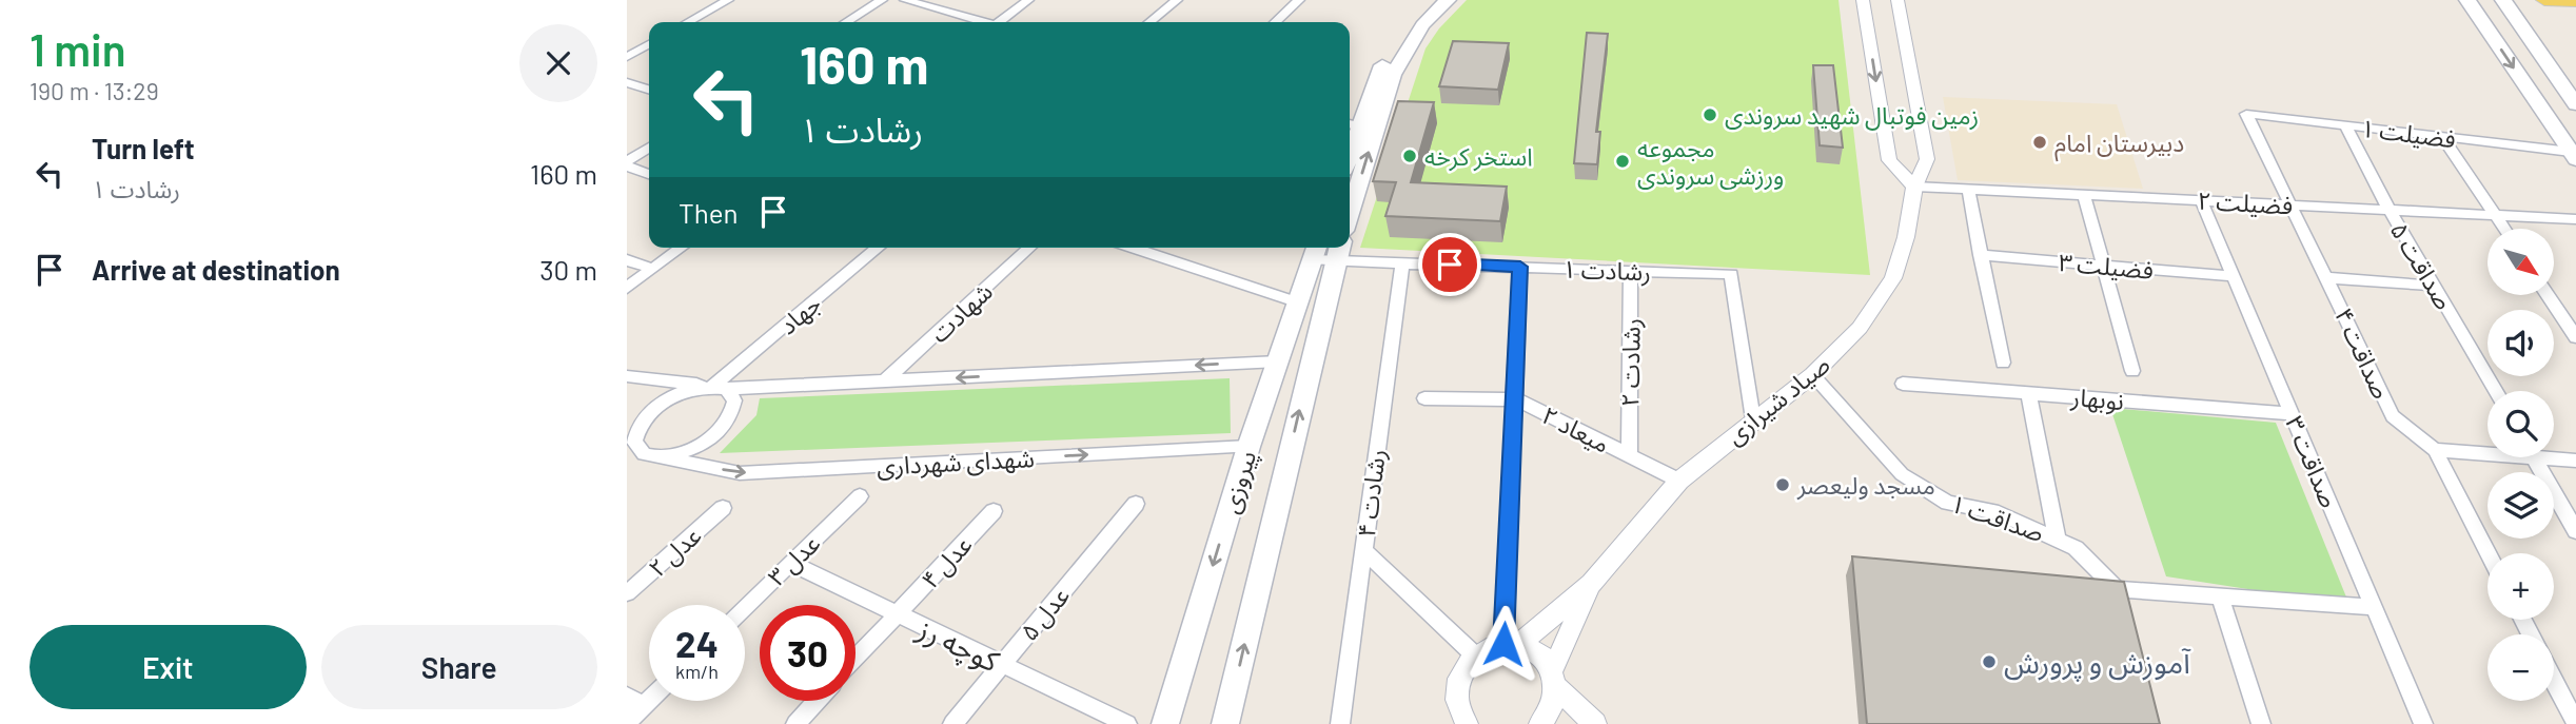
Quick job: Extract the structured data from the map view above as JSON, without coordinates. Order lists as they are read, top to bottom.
{
  "streets": {
    "main road": ["پیروزی"],
    "street": [
      "فضیلت ۱",
      "فضیلت ۲",
      "فضیلت ۳",
      "صداقت ۵",
      "رشادت ۱",
      "شهادت",
      "جهاد",
      "صداقت ۴",
      "رشادت ۲",
      "نوبهار",
      "صیاد شیرازی",
      "میعاد ۲",
      "شهدای شهرداری",
      "صداقت ۳",
      "رشادت ۴",
      "صداقت ۱",
      "عدل ۲",
      "عدل ۳",
      "عدل ۴",
      "عدل ۵",
      "کوچه رز"
    ]
  },
  "crossings": [
    ["فضیلت ۱", "صداقت ۵"],
    ["فضیلت ۱", "صداقت ۴"],
    ["فضیلت ۲", "صداقت ۵"],
    ["فضیلت ۲", "صداقت ۴"],
    ["فضیلت ۲", "صیاد شیرازی"],
    ["فضیلت ۲", "صداقت ۳"],
    ["فضیلت ۳", "صداقت ۳"],
    ["رشادت ۱", "رشادت ۲"],
    ["رشادت ۱", "صیاد شیرازی"],
    ["رشادت ۱", "پیروزی"],
    ["رشادت ۱", "رشادت ۴"],
    ["رشادت ۲", "میعاد ۲"],
    ["نوبهار", "صداقت ۳"],
    ["صیاد شیرازی", "میعاد ۲"],
    ["صیاد شیرازی", "صداقت ۱"],
    ["شهدای شهرداری", "پیروزی"],
    ["عدل ۳", "کوچه رز"],
    ["عدل ۴", "کوچه رز"],
    ["عدل ۵", "کوچه رز"]
  ],
  "places": [
    "زمین فوتبال شهید سروندی",
    "دبیرستان امام",
    "استخر کرخه",
    "مجموعه ورزشی سروندی",
    "مسجد ولیعصر",
    "آموزش و پرورش"
  ],
  "north": "bottom right",
  "page": {
    "heading": ["1 min", "190 m · 13:29"],
    "turn": ["160 m", "رشادت ۱"],
    "list": [
      {
        "name": "Turn left",
        "note": "رشادت ۱",
        "value": "160 m"
      },
      {
        "name": "Arrive at destination",
        "value": "30 m"
      }
    ],
    "then": "Then",
    "map_buttons": ["+", "−"],
    "speed": "24 km/h",
    "limit": "30",
    "buttons": ["Exit", "Share"]
  }
}
